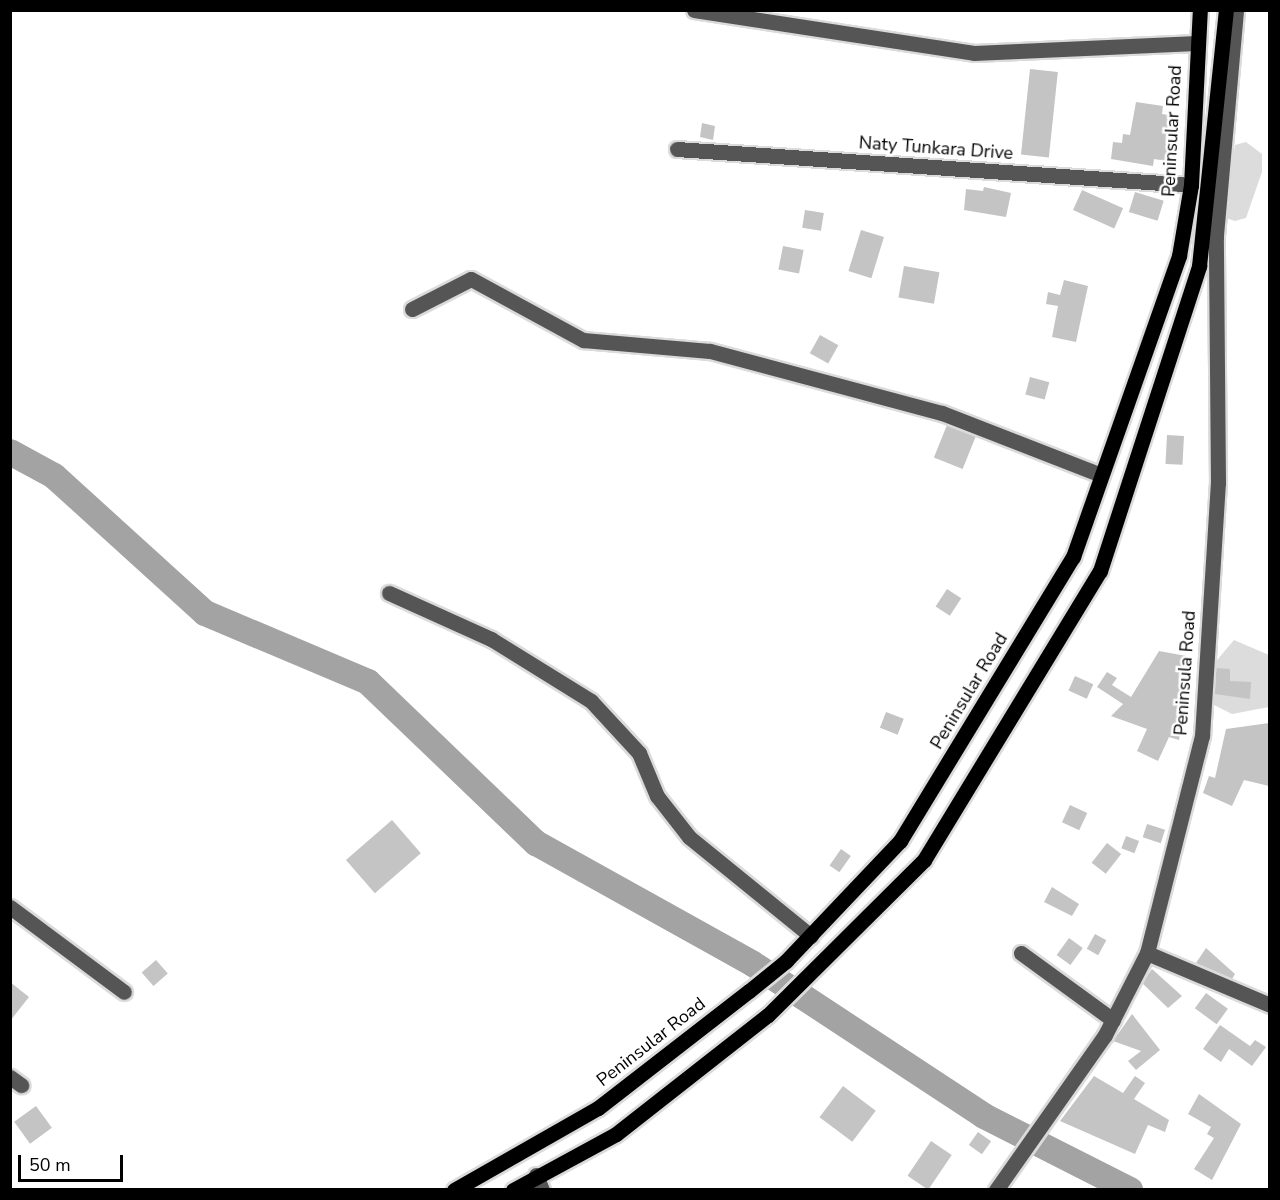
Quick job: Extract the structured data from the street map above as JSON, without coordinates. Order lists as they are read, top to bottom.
{
  "streets": {
    "main road": ["Peninsular Road"],
    "street": ["Naty Tunkara Drive", "Peninsula Road"]
  },
  "crossings": [
    ["Peninsular Road", "Naty Tunkara Drive"]
  ],
  "scale_bar": "50 m"
}
